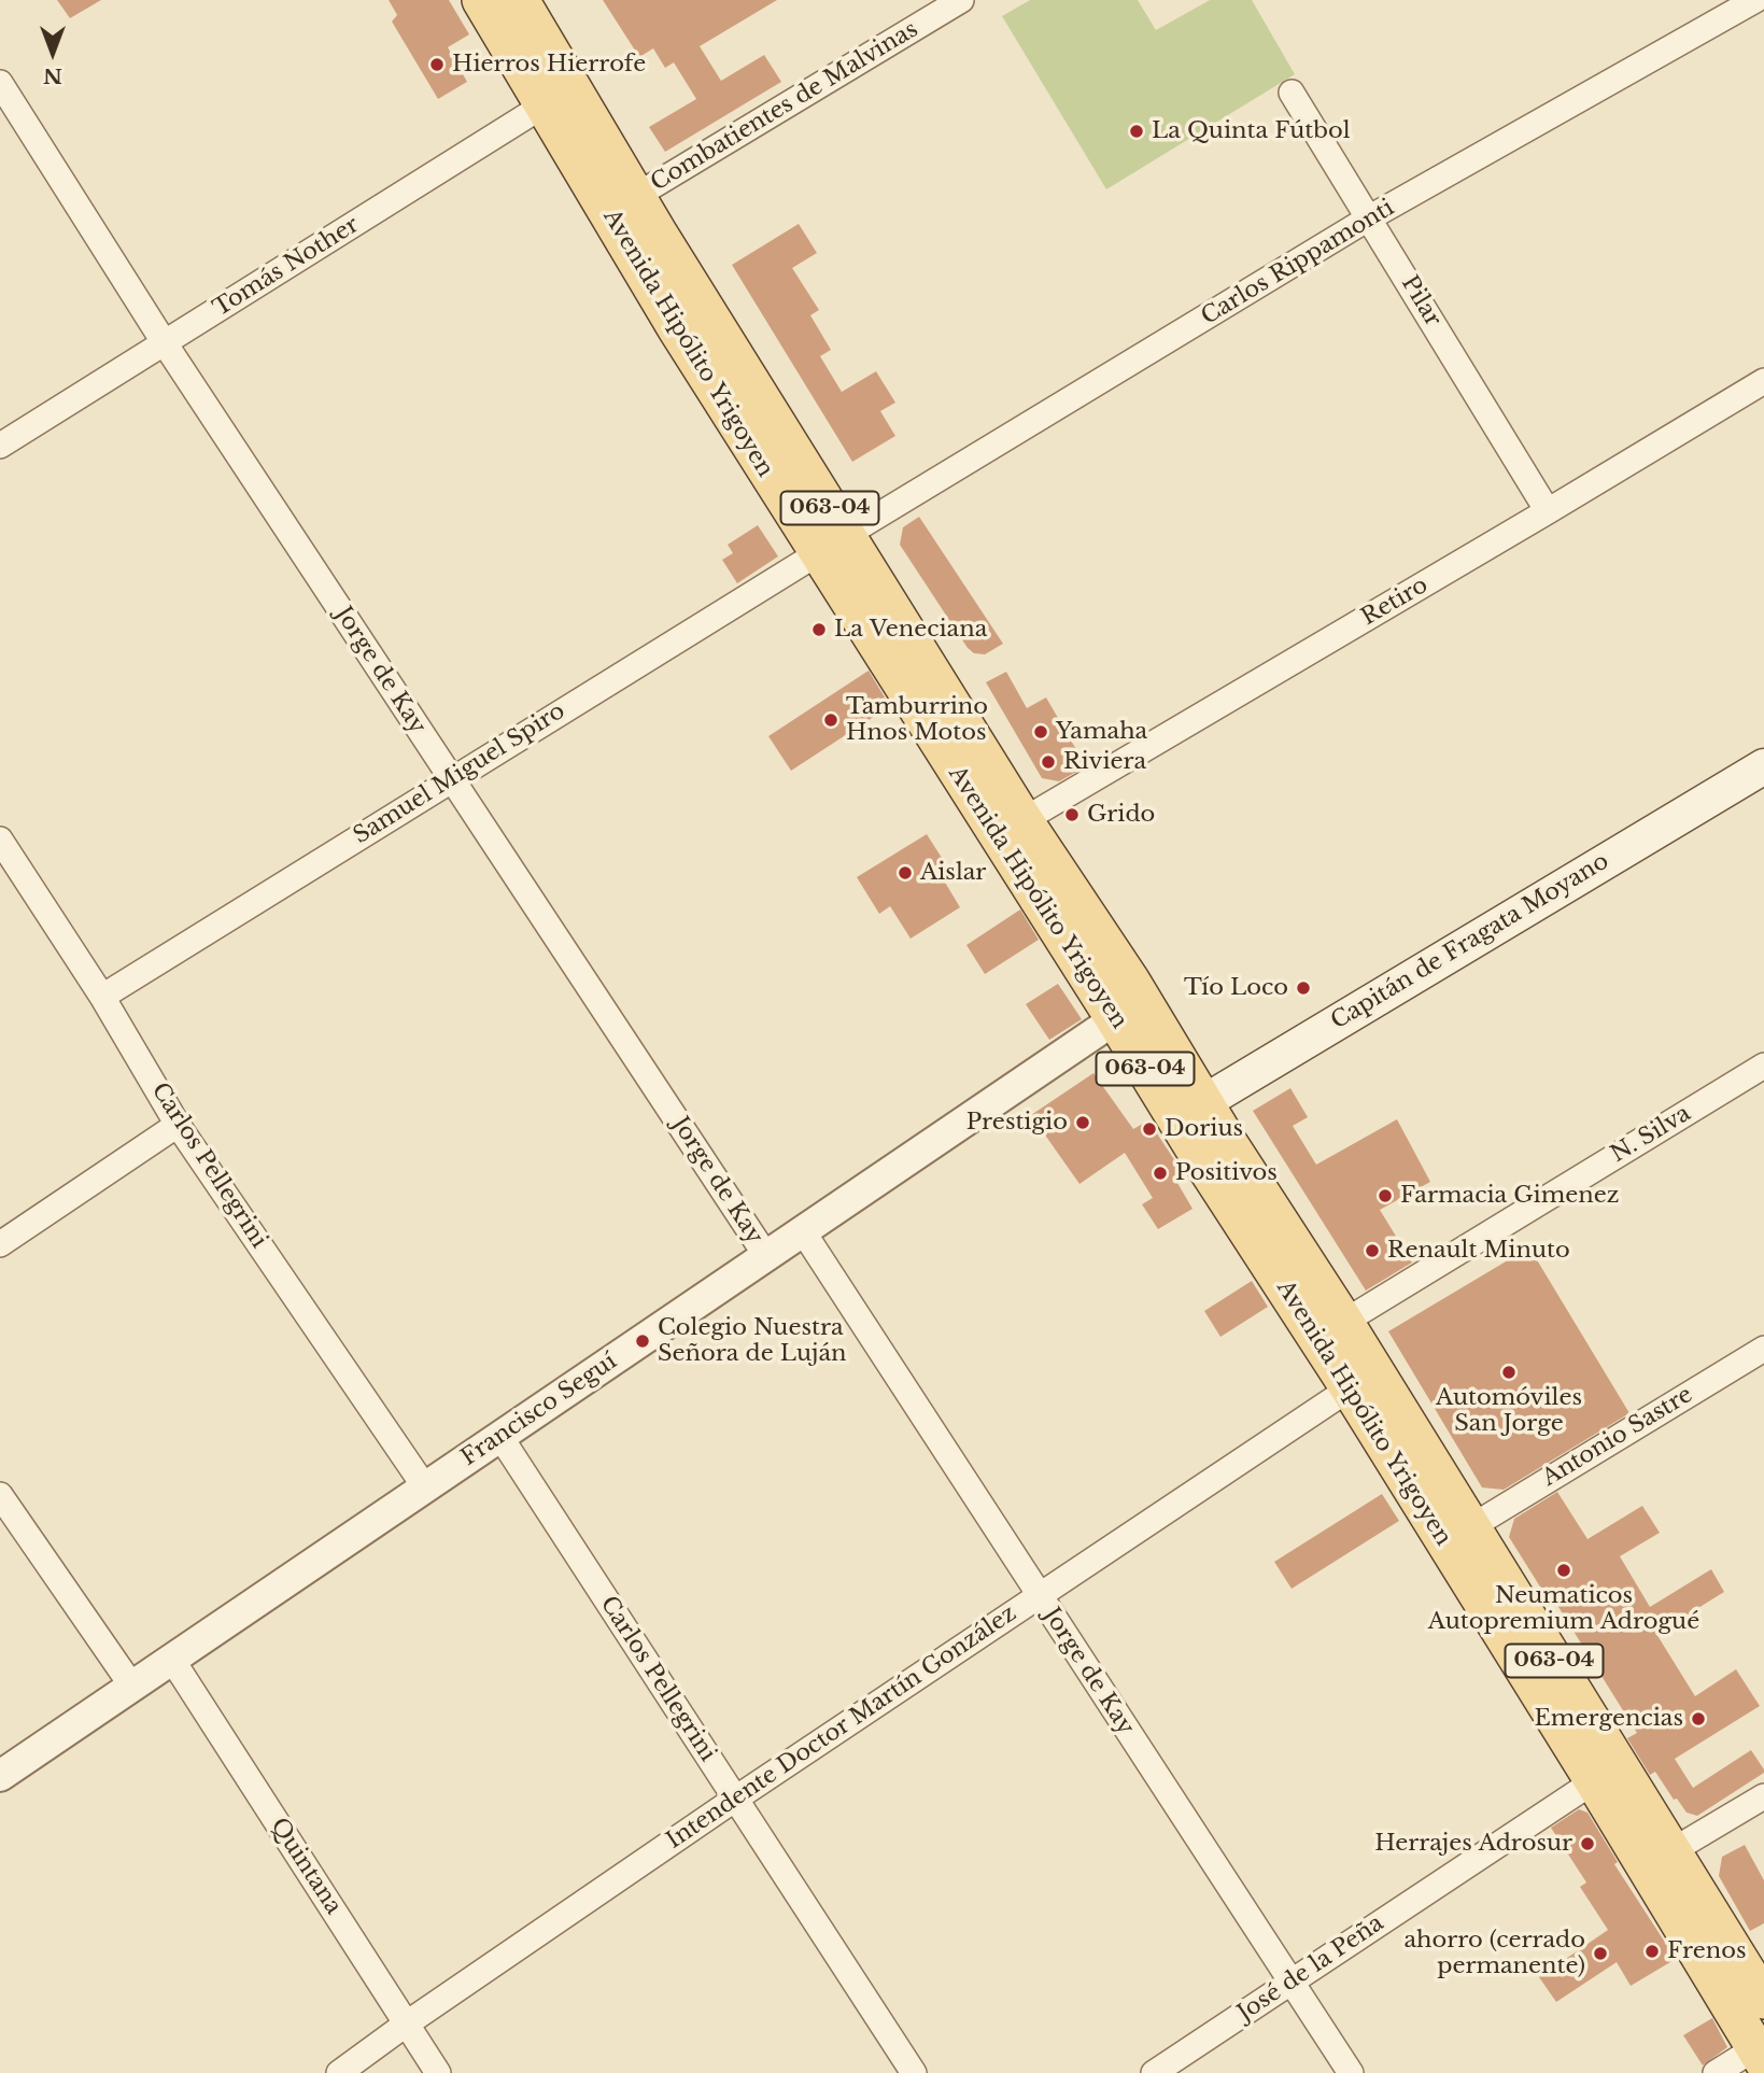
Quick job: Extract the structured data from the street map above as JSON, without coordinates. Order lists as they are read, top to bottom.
{
  "streets": {
    "main road": ["Avenida Hipólito Yrigoyen", "063-04", "Capitán de Fragata Moyano"],
    "street": [
      "Combatientes de Malvinas",
      "Carlos Rippamonti",
      "Tomás Nother",
      "Pilar",
      "Retiro",
      "Jorge de Kay",
      "Samuel Miguel Spiro",
      "N. Silva",
      "Carlos Pellegrini",
      "Francisco Seguí",
      "Antonio Sastre",
      "Intendente Doctor Martín González",
      "Quintana",
      "José de la Peña"
    ]
  },
  "crossings": [
    ["Combatientes de Malvinas", "Avenida Hipólito Yrigoyen"],
    ["Carlos Rippamonti", "Pilar"],
    ["Carlos Rippamonti", "Avenida Hipólito Yrigoyen"],
    ["Carlos Rippamonti", "Samuel Miguel Spiro"],
    ["Tomás Nother", "Avenida Hipólito Yrigoyen"],
    ["Tomás Nother", "Jorge de Kay"],
    ["Pilar", "Retiro"],
    ["Avenida Hipólito Yrigoyen", "Retiro"],
    ["Avenida Hipólito Yrigoyen", "Samuel Miguel Spiro"],
    ["Avenida Hipólito Yrigoyen", "Capitán de Fragata Moyano"],
    ["Avenida Hipólito Yrigoyen", "N. Silva"],
    ["Avenida Hipólito Yrigoyen", "Francisco Seguí"],
    ["Avenida Hipólito Yrigoyen", "Antonio Sastre"],
    ["Avenida Hipólito Yrigoyen", "Intendente Doctor Martín González"],
    ["Avenida Hipólito Yrigoyen", "José de la Peña"],
    ["Jorge de Kay", "Samuel Miguel Spiro"],
    ["Jorge de Kay", "Francisco Seguí"],
    ["Jorge de Kay", "Intendente Doctor Martín González"],
    ["Jorge de Kay", "José de la Peña"],
    ["Samuel Miguel Spiro", "Carlos Pellegrini"],
    ["Carlos Pellegrini", "Francisco Seguí"],
    ["Carlos Pellegrini", "Intendente Doctor Martín González"],
    ["Francisco Seguí", "Quintana"],
    ["Intendente Doctor Martín González", "Quintana"]
  ],
  "places": [
    "Hierros Hierrofe",
    "La Quinta Fútbol",
    "La Veneciana",
    "Tamburrino Hnos Motos",
    "Yamaha",
    "Riviera",
    "Grido",
    "Aislar",
    "Tío Loco",
    "Prestigio",
    "Dorius",
    "Positivos",
    "Farmacia Gimenez",
    "Renault Minuto",
    "Colegio Nuestra Señora de Luján",
    "Automóviles San Jorge",
    "Neumaticos Autopremium Adrogué",
    "Emergencias",
    "Herrajes Adrosur",
    "Frenos",
    "ahorro (cerrado permanente)"
  ],
  "north": "bottom"
}
